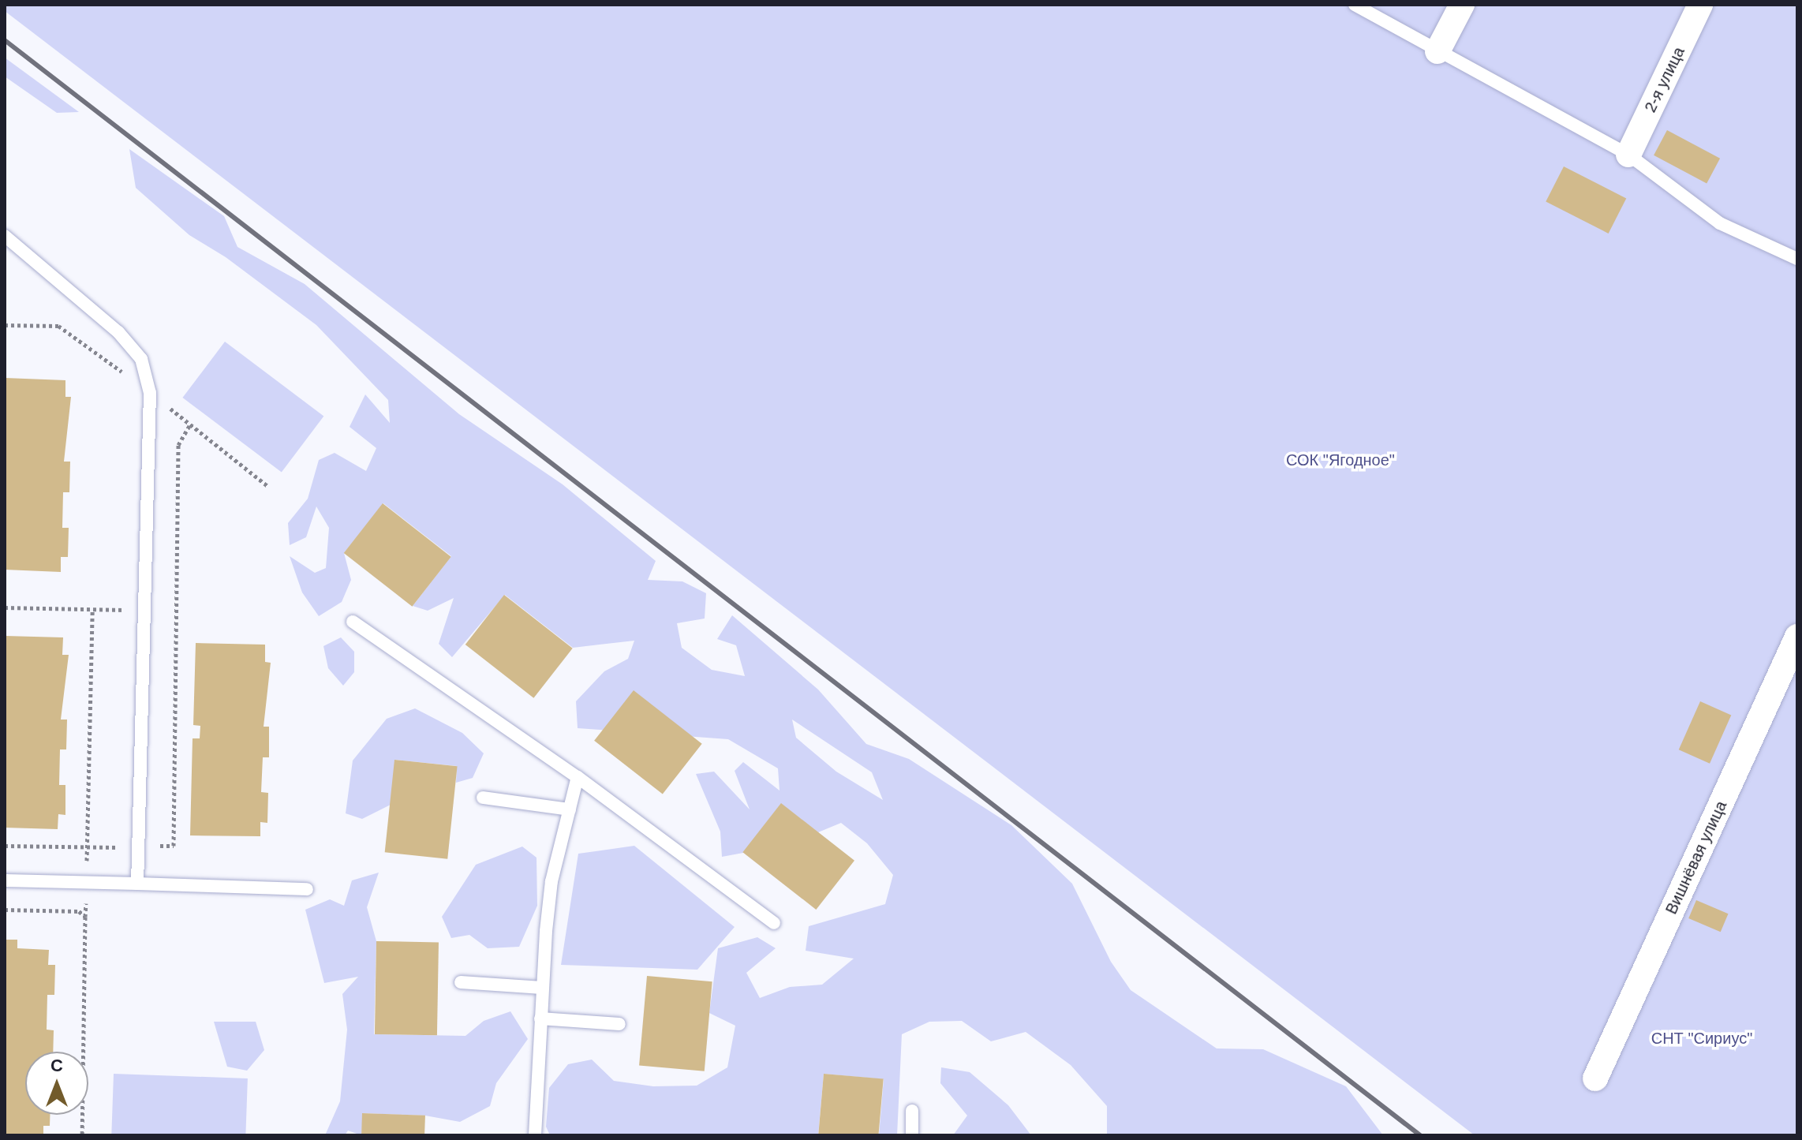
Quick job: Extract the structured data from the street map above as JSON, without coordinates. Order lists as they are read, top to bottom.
{
  "streets": {
    "street": ["2-я улица", "Вишнёвая улица"]
  },
  "parks": ["СОК \"Ягодное\"", "СНТ \"Сириус\""],
  "north": "top"
}
